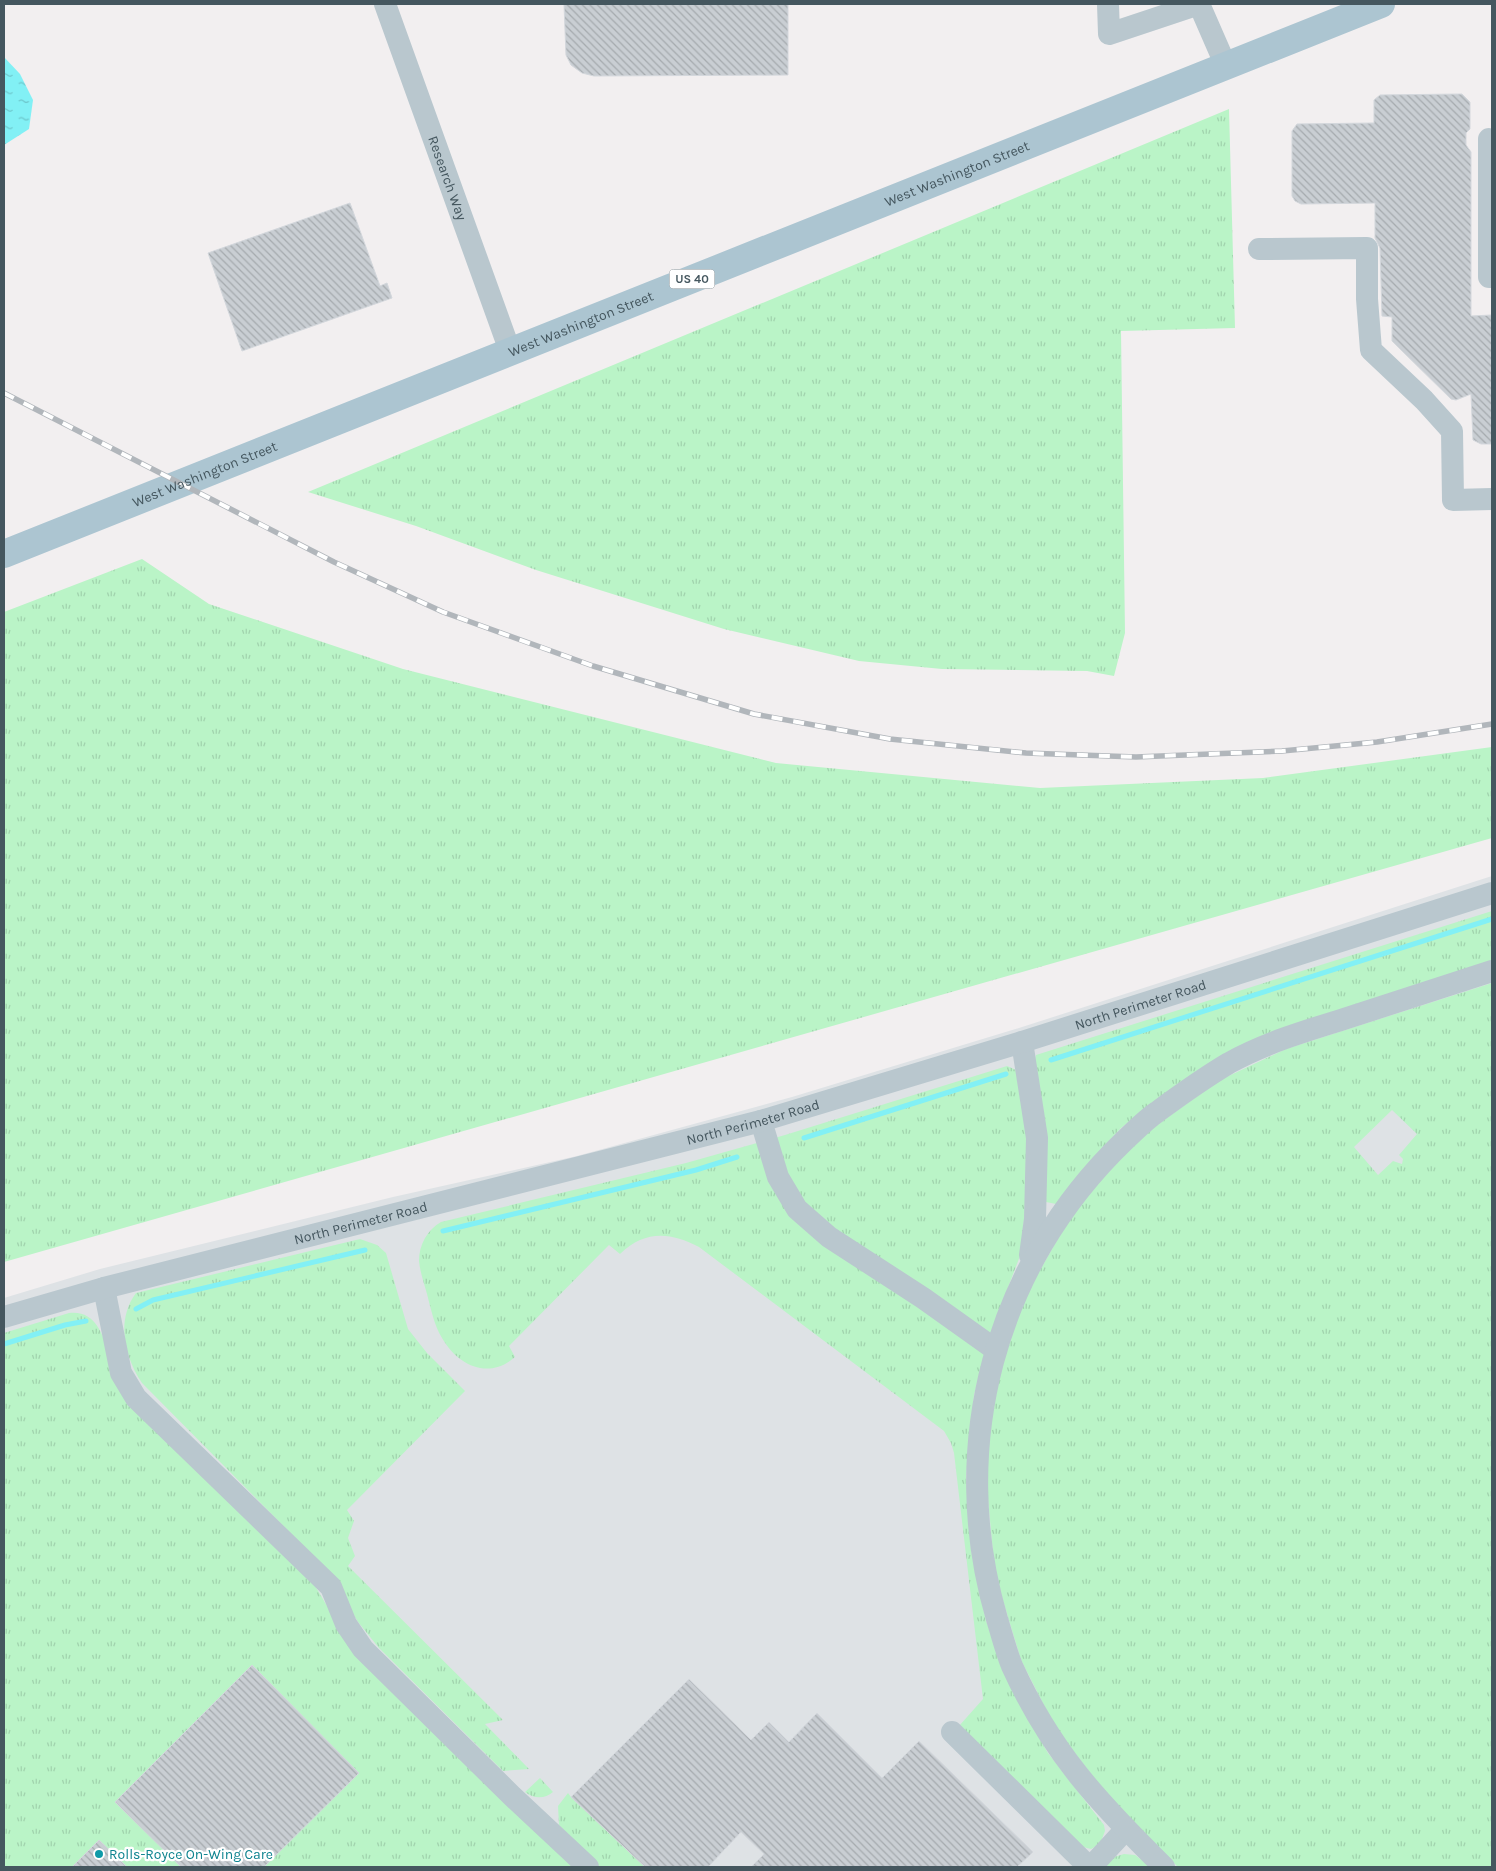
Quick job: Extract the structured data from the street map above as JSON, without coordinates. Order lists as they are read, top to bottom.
{
  "streets": {
    "main road": ["West Washington Street", "US 40"],
    "street": ["Research Way", "North Perimeter Road"]
  },
  "crossings": [
    ["West Washington Street", "Research Way"]
  ],
  "places": ["Rolls-Royce On-Wing Care"]
}
